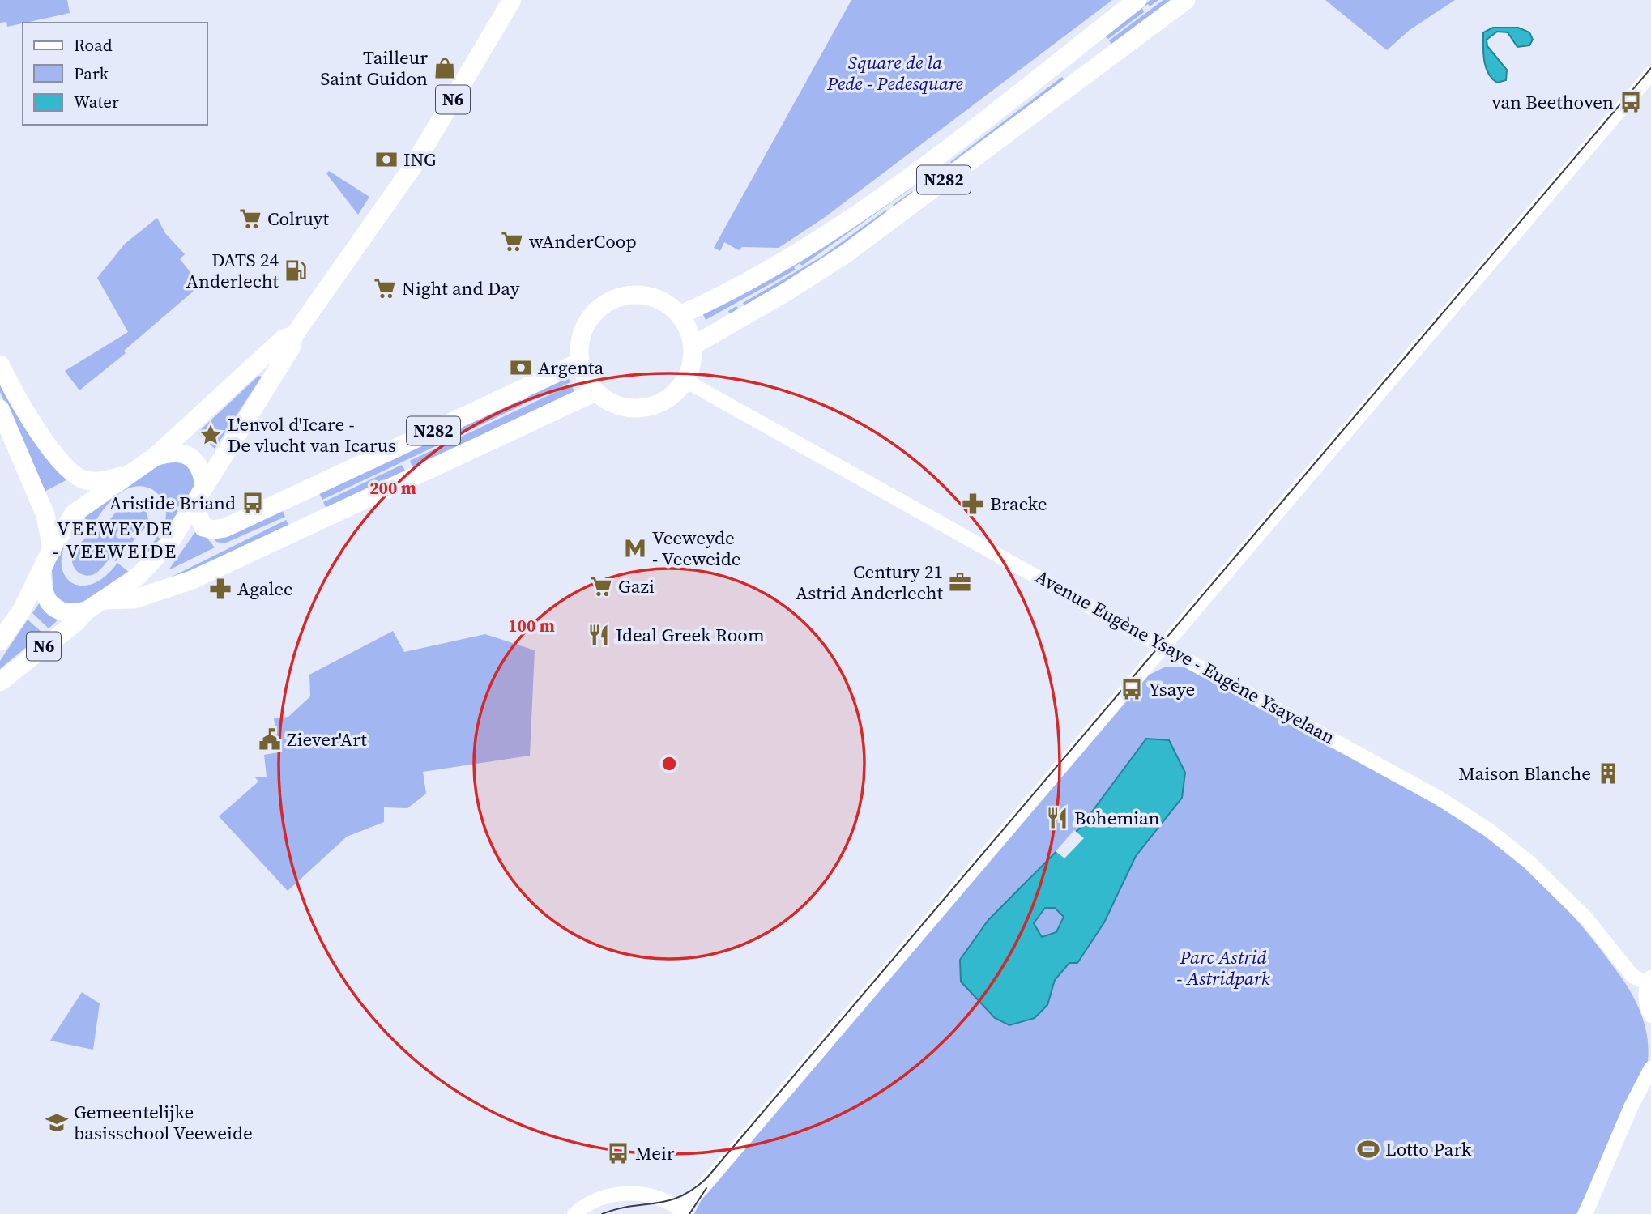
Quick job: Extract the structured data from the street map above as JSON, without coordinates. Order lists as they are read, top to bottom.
{
  "streets": {
    "main road": ["N6", "N282"],
    "street": ["Avenue Eugène Ysaye - Eugène Ysayelaan"]
  },
  "crossings": [
    ["N6", "N282"],
    ["N282", "Avenue Eugène Ysaye - Eugène Ysayelaan"]
  ],
  "districts": ["VEEWEYDE - VEEWEIDE"],
  "parks": ["Square de la Pede - Pedesquare", "Parc Astrid - Astridpark"],
  "places": {
    "shop": ["Tailleur Saint Guidon"],
    "bus stop": [
      "van Beethoven",
      "Aristide Briand",
      "Ysaye",
      "Meir"
    ],
    "bank": ["ING", "Argenta"],
    "supermarket": [
      "Colruyt",
      "wAnderCoop",
      "Night and Day",
      "Gazi"
    ],
    "fuel station": ["DATS 24 Anderlecht"],
    "place": ["L'envol d'Icare - De vlucht van Icarus"],
    "pharmacy": ["Bracke", "Agalec"],
    "metro station": ["Veeweyde - Veeweide"],
    "office": ["Century 21 Astrid Anderlecht"],
    "restaurant": ["Ideal Greek Room", "Bohemian"],
    "public building": ["Ziever'Art"],
    "building": ["Maison Blanche"],
    "school or university": ["Gemeentelijke basisschool Veeweide"],
    "sports": ["Lotto Park"]
  },
  "legend": ["Road", "Park", "Water"],
  "rings": ["200 m", "100 m"]
}
